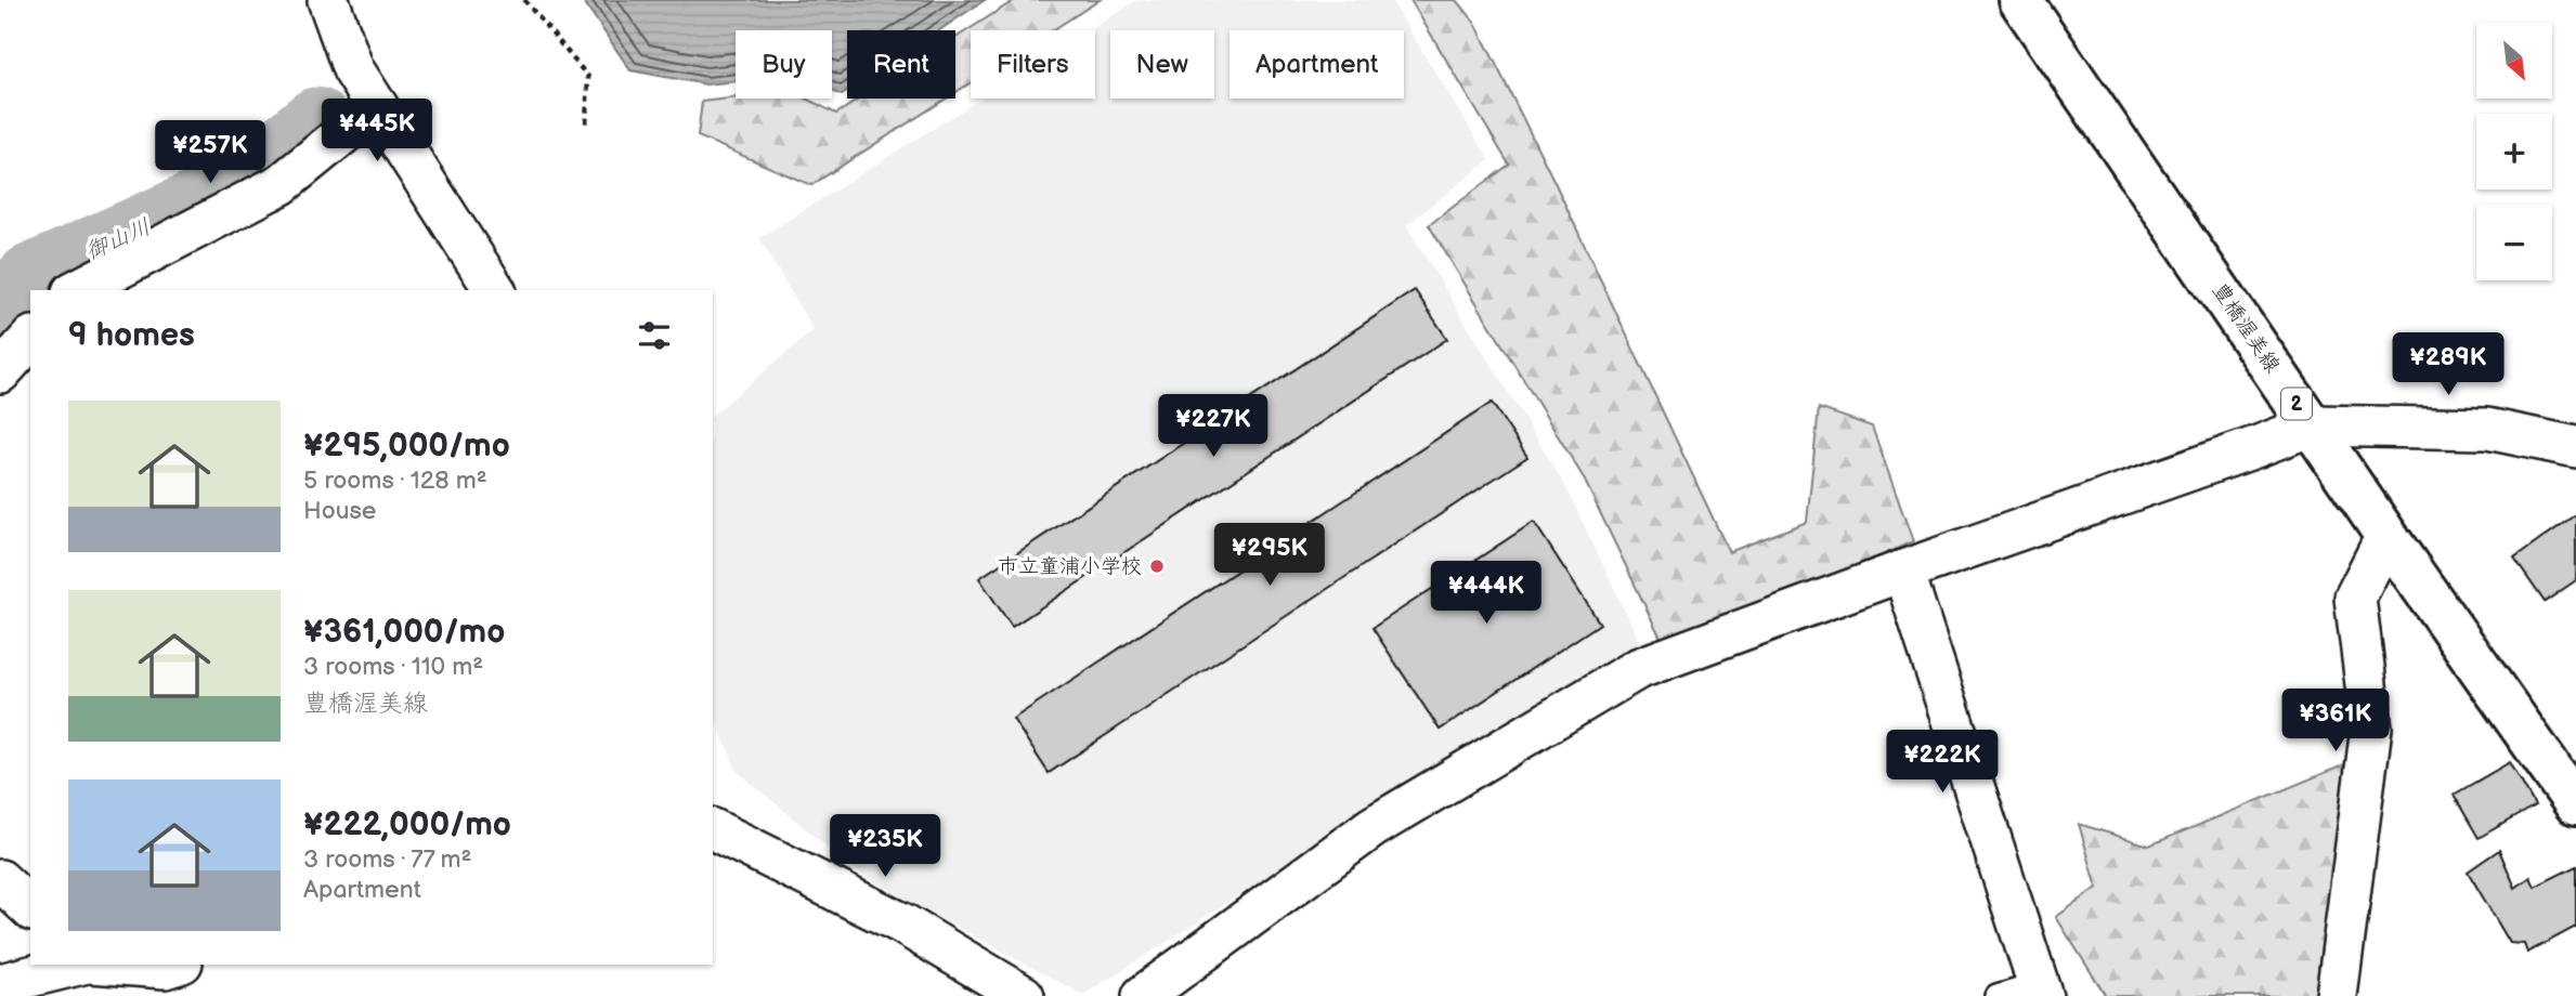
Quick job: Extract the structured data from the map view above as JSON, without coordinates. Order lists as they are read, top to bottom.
{
  "streets": {
    "main road": ["豊橋渥美線", "2"]
  },
  "water": ["御山川"],
  "places": ["市立童浦小学校"],
  "north": "bottom right",
  "page": {
    "map_buttons": ["+", "−"],
    "chip": [
      "Buy",
      "Rent",
      "Filters",
      "New",
      "Apartment"
    ],
    "price": [
      "¥445K",
      "¥257K",
      "¥289K",
      "¥227K",
      "¥295K",
      "¥444K",
      "¥361K",
      "¥222K",
      "¥235K"
    ],
    "heading": "9 homes",
    "list": [
      {
        "name": "¥295,000/mo",
        "note": "5 rooms · 128 m² · House"
      },
      {
        "name": "¥361,000/mo",
        "note": "3 rooms · 110 m² · 豊橋渥美線"
      },
      {
        "name": "¥222,000/mo",
        "note": "3 rooms · 77 m² · Apartment"
      }
    ]
  }
}
